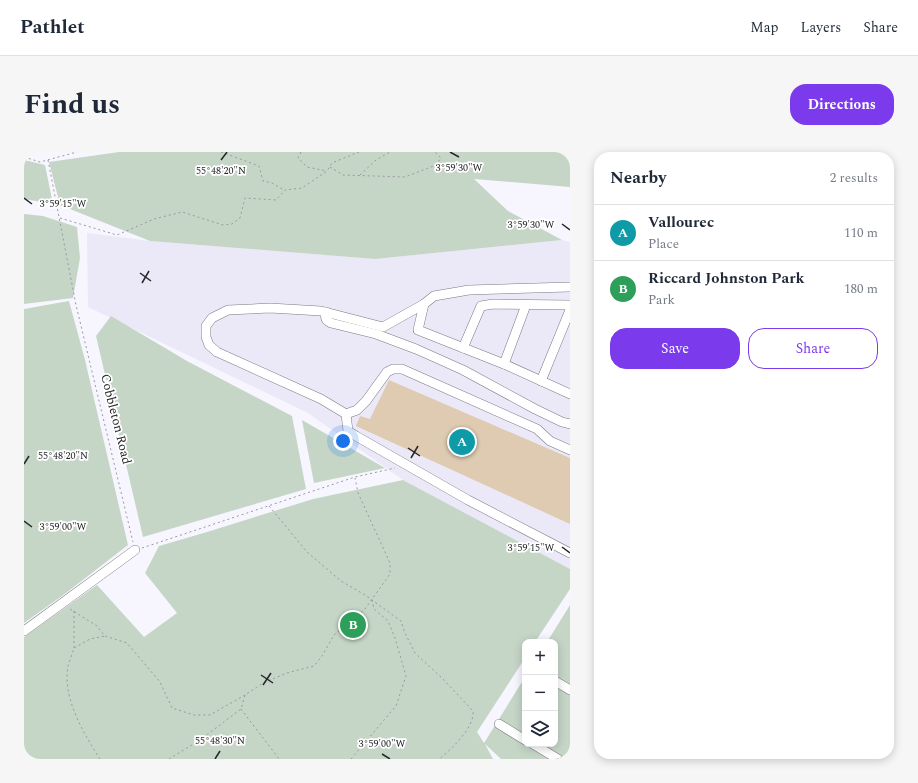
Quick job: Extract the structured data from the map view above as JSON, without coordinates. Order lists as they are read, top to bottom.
{
  "streets": {
    "path": ["Cobbleton Road"]
  },
  "page": {
    "header": "Pathlet",
    "nav": ["Map", "Layers", "Share"],
    "title": "Find us",
    "buttons": [
      "Directions",
      ["Save", "Share"]
    ],
    "heading": ["Nearby", "2 results"],
    "list": [
      {
        "mark": "A",
        "name": "Vallourec",
        "note": "Place",
        "value": "110 m"
      },
      {
        "mark": "B",
        "name": "Riccard Johnston Park",
        "note": "Park",
        "value": "180 m"
      }
    ],
    "pins": ["A", "B"],
    "map_buttons": ["+", "−"]
  },
  "coordinates": [
    "3°59'30\"W",
    "55°48'20\"N",
    "3°59'15\"W",
    "3°59'00\"W",
    "55°48'30\"N"
  ]
}
